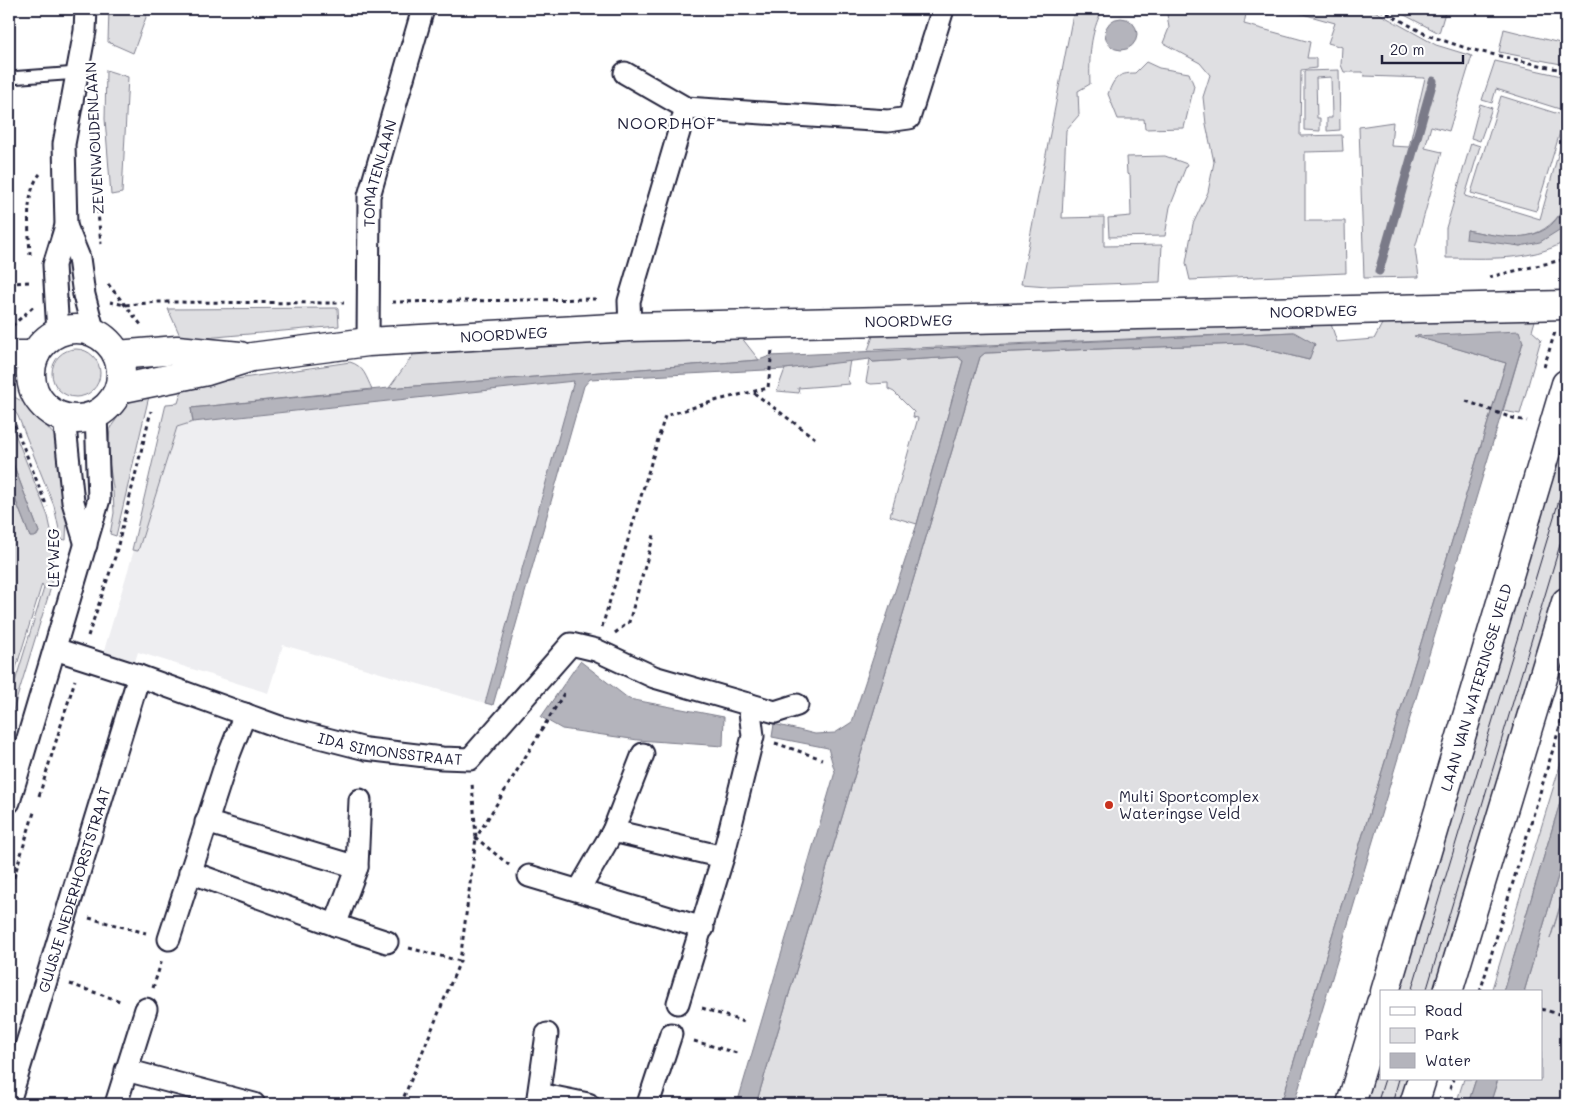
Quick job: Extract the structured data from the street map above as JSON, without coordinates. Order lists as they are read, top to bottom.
{
  "streets": {
    "street": [
      "ZEVENWOUDENLAAN",
      "TOMATENLAAN",
      "NOORDWEG",
      "LEYWEG",
      "LAAN VAN WATERINGSE VELD",
      "IDA SIMONSSTRAAT",
      "GUUSJE NEDERHORSTSTRAAT"
    ]
  },
  "crossings": [
    ["ZEVENWOUDENLAAN", "NOORDWEG"],
    ["ZEVENWOUDENLAAN", "LEYWEG"],
    ["TOMATENLAAN", "NOORDWEG"],
    ["NOORDWEG", "LEYWEG"],
    ["LEYWEG", "IDA SIMONSSTRAAT"],
    ["IDA SIMONSSTRAAT", "GUUSJE NEDERHORSTSTRAAT"]
  ],
  "districts": ["NOORDHOF"],
  "places": ["Multi Sportcomplex Wateringse Veld"],
  "legend": ["Road", "Park", "Water"],
  "scale_bar": "20 m"
}
